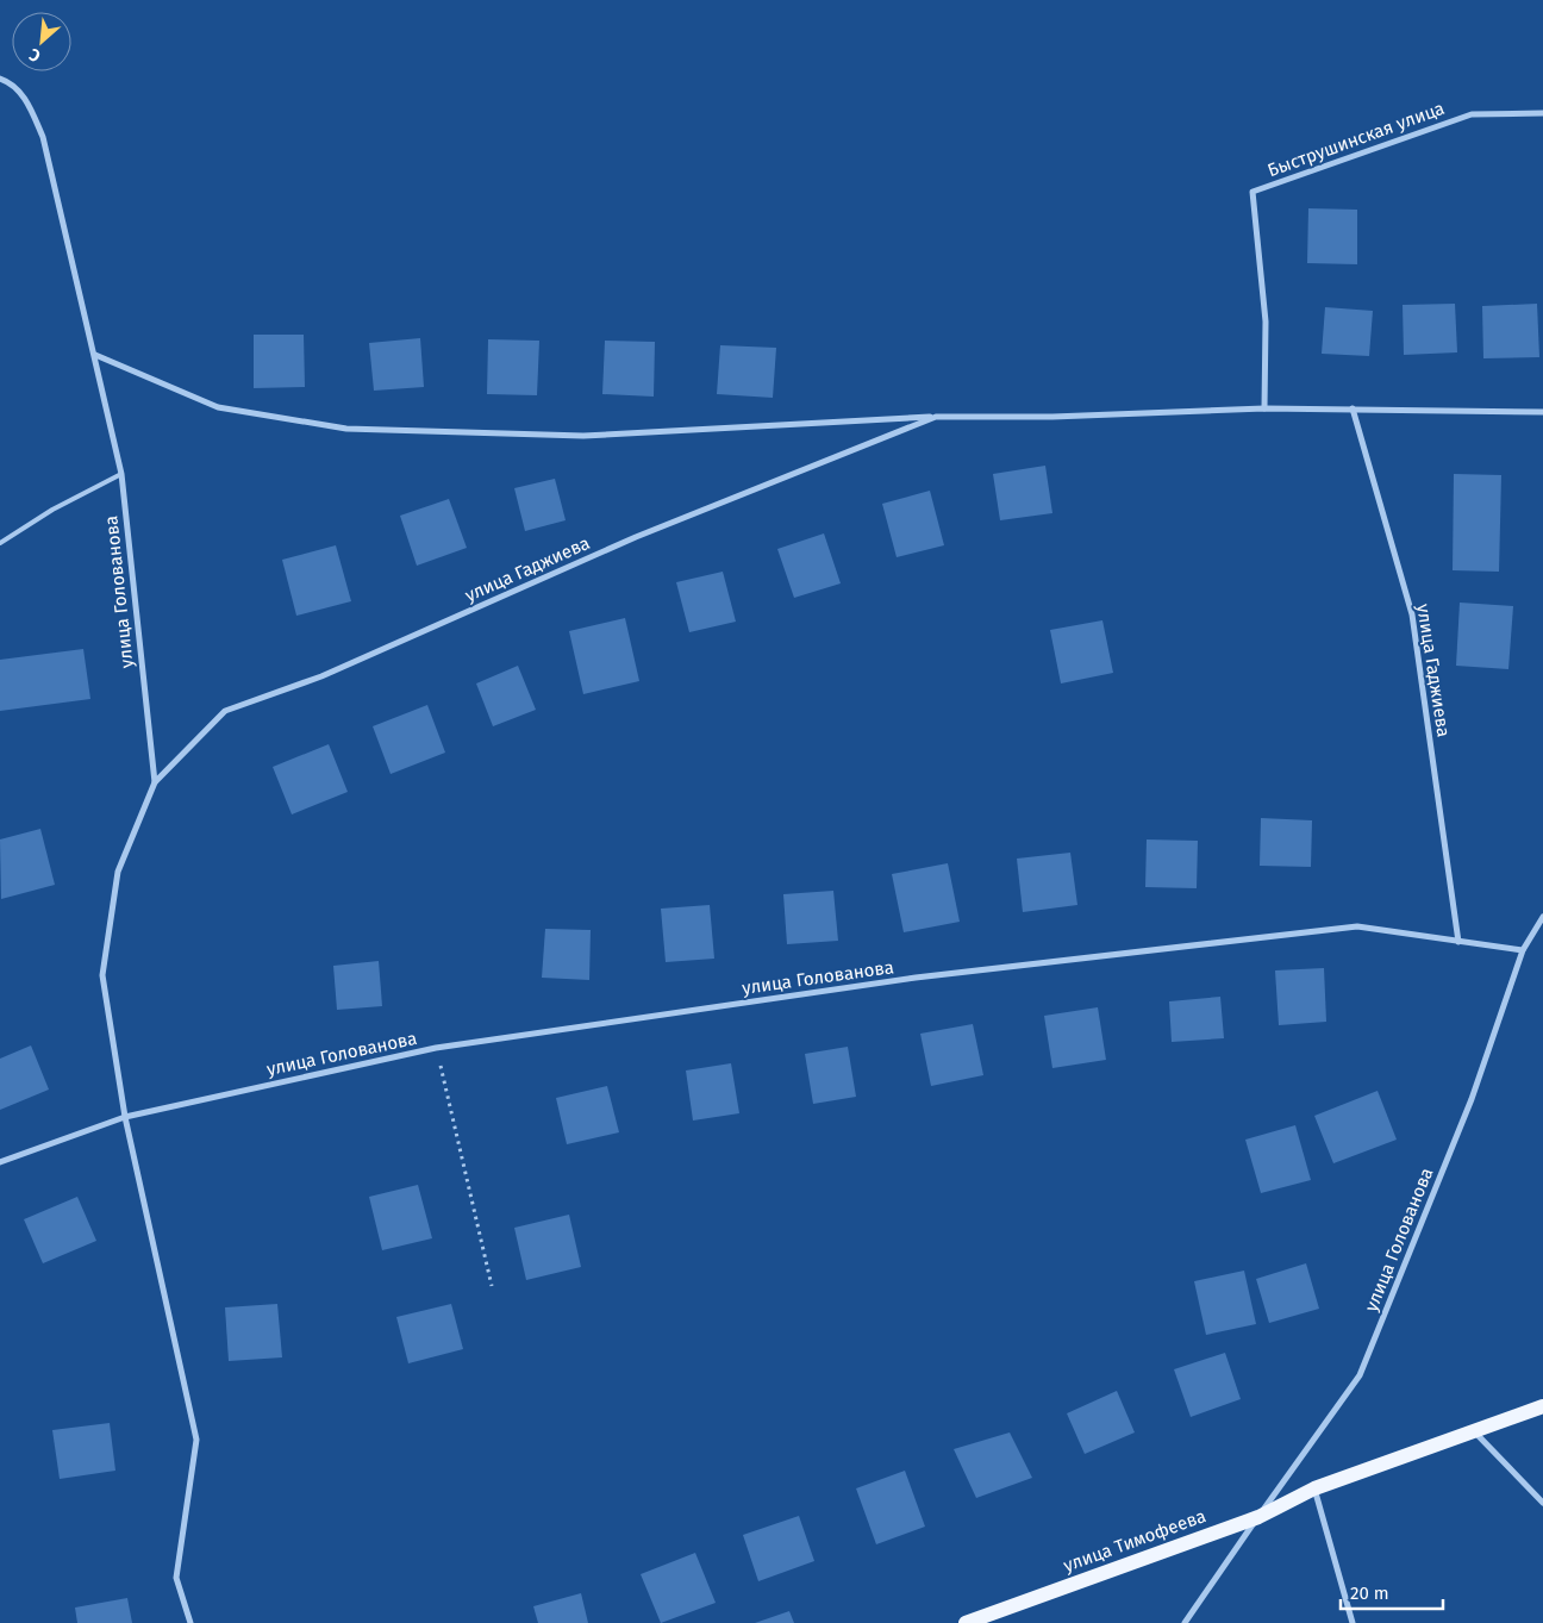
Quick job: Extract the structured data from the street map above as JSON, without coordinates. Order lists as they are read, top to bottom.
{
  "streets": {
    "main road": ["улица Тимофеева"],
    "street": ["Быструшинская улица", "улица Гаджиева", "улица Голованова"]
  },
  "crossings": [
    ["Быструшинская улица", "улица Гаджиева"],
    ["улица Гаджиева", "улица Голованова"],
    ["улица Голованова", "улица Тимофеева"]
  ],
  "scale_bar": "20 m",
  "north": "bottom left"
}
